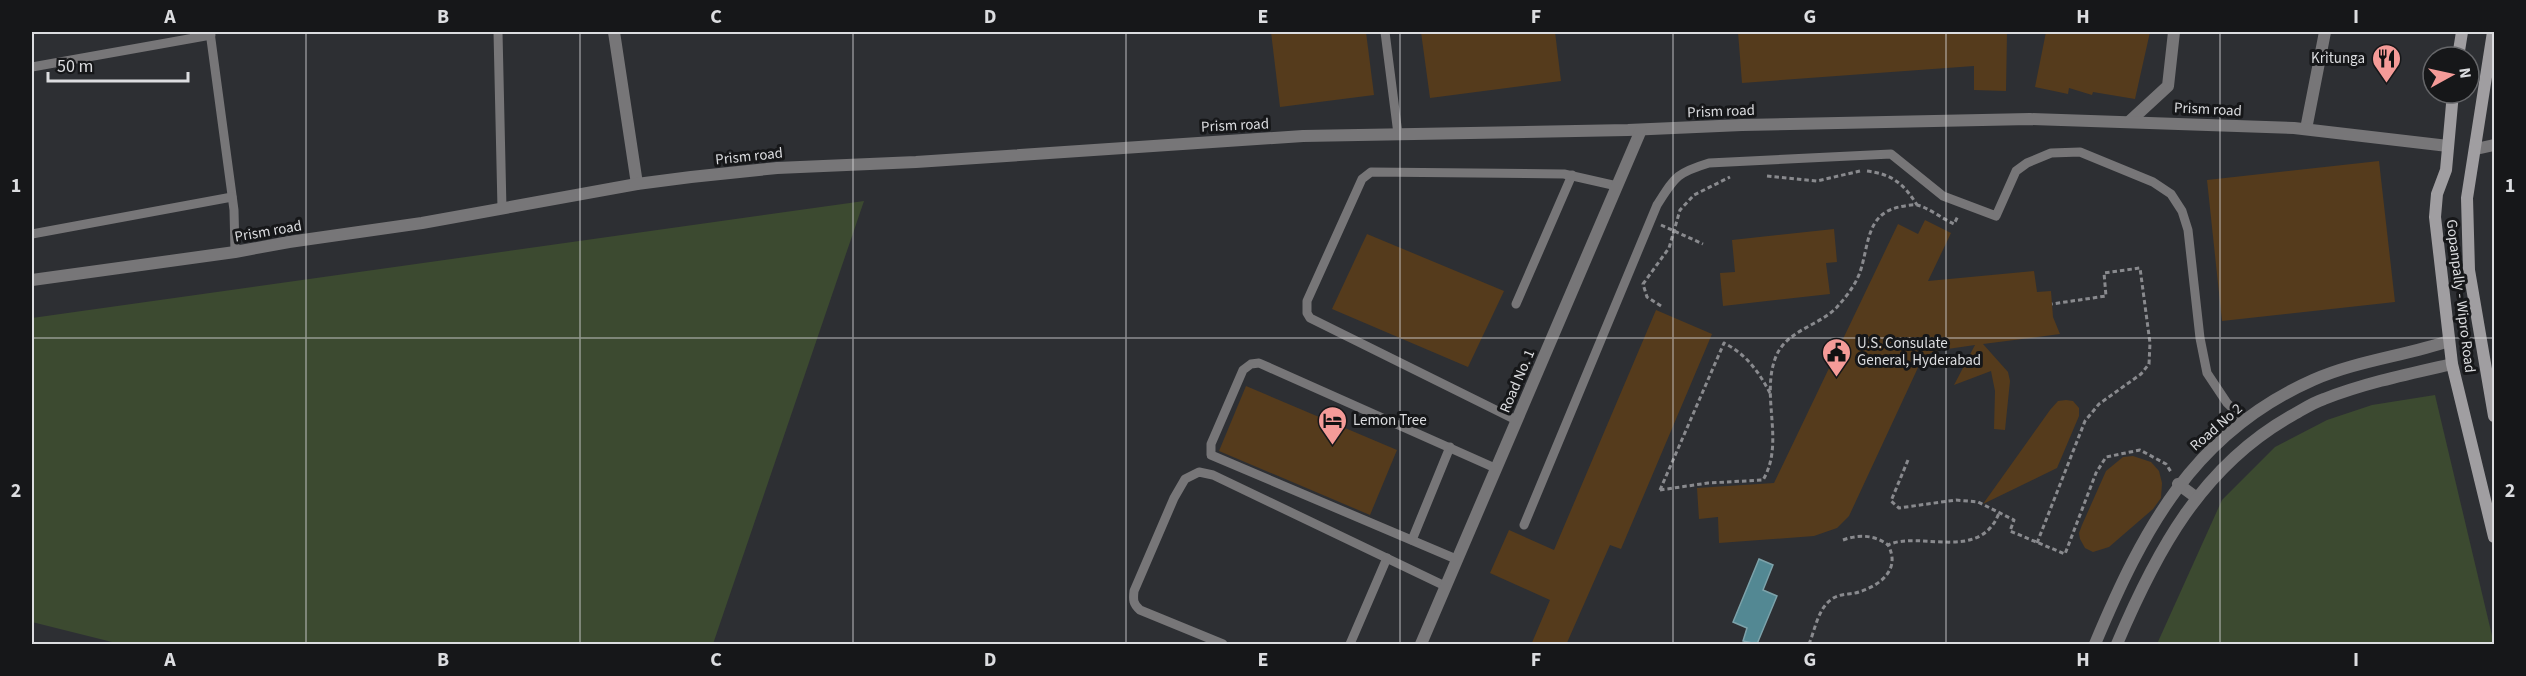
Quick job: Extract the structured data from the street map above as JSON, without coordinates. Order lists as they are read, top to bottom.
{
  "streets": {
    "main road": ["Gopanpally - Wipro Road"],
    "street": ["Prism road", "Road No. 1", "Road No 2"]
  },
  "crossings": [
    ["Prism road", "Gopanpally - Wipro Road"],
    ["Prism road", "Road No. 1"],
    ["Gopanpally - Wipro Road", "Road No 2"]
  ],
  "places": {
    "restaurant": ["Kritunga"],
    "public building": ["U.S. Consulate General, Hyderabad"],
    "hotel": ["Lemon Tree"]
  },
  "scale_bar": "50 m",
  "north": "right",
  "grid": {
    "columns": [
      "A",
      "B",
      "C",
      "D",
      "E",
      "F",
      "G",
      "H",
      "I"
    ],
    "rows": ["1", "2"]
  }
}
